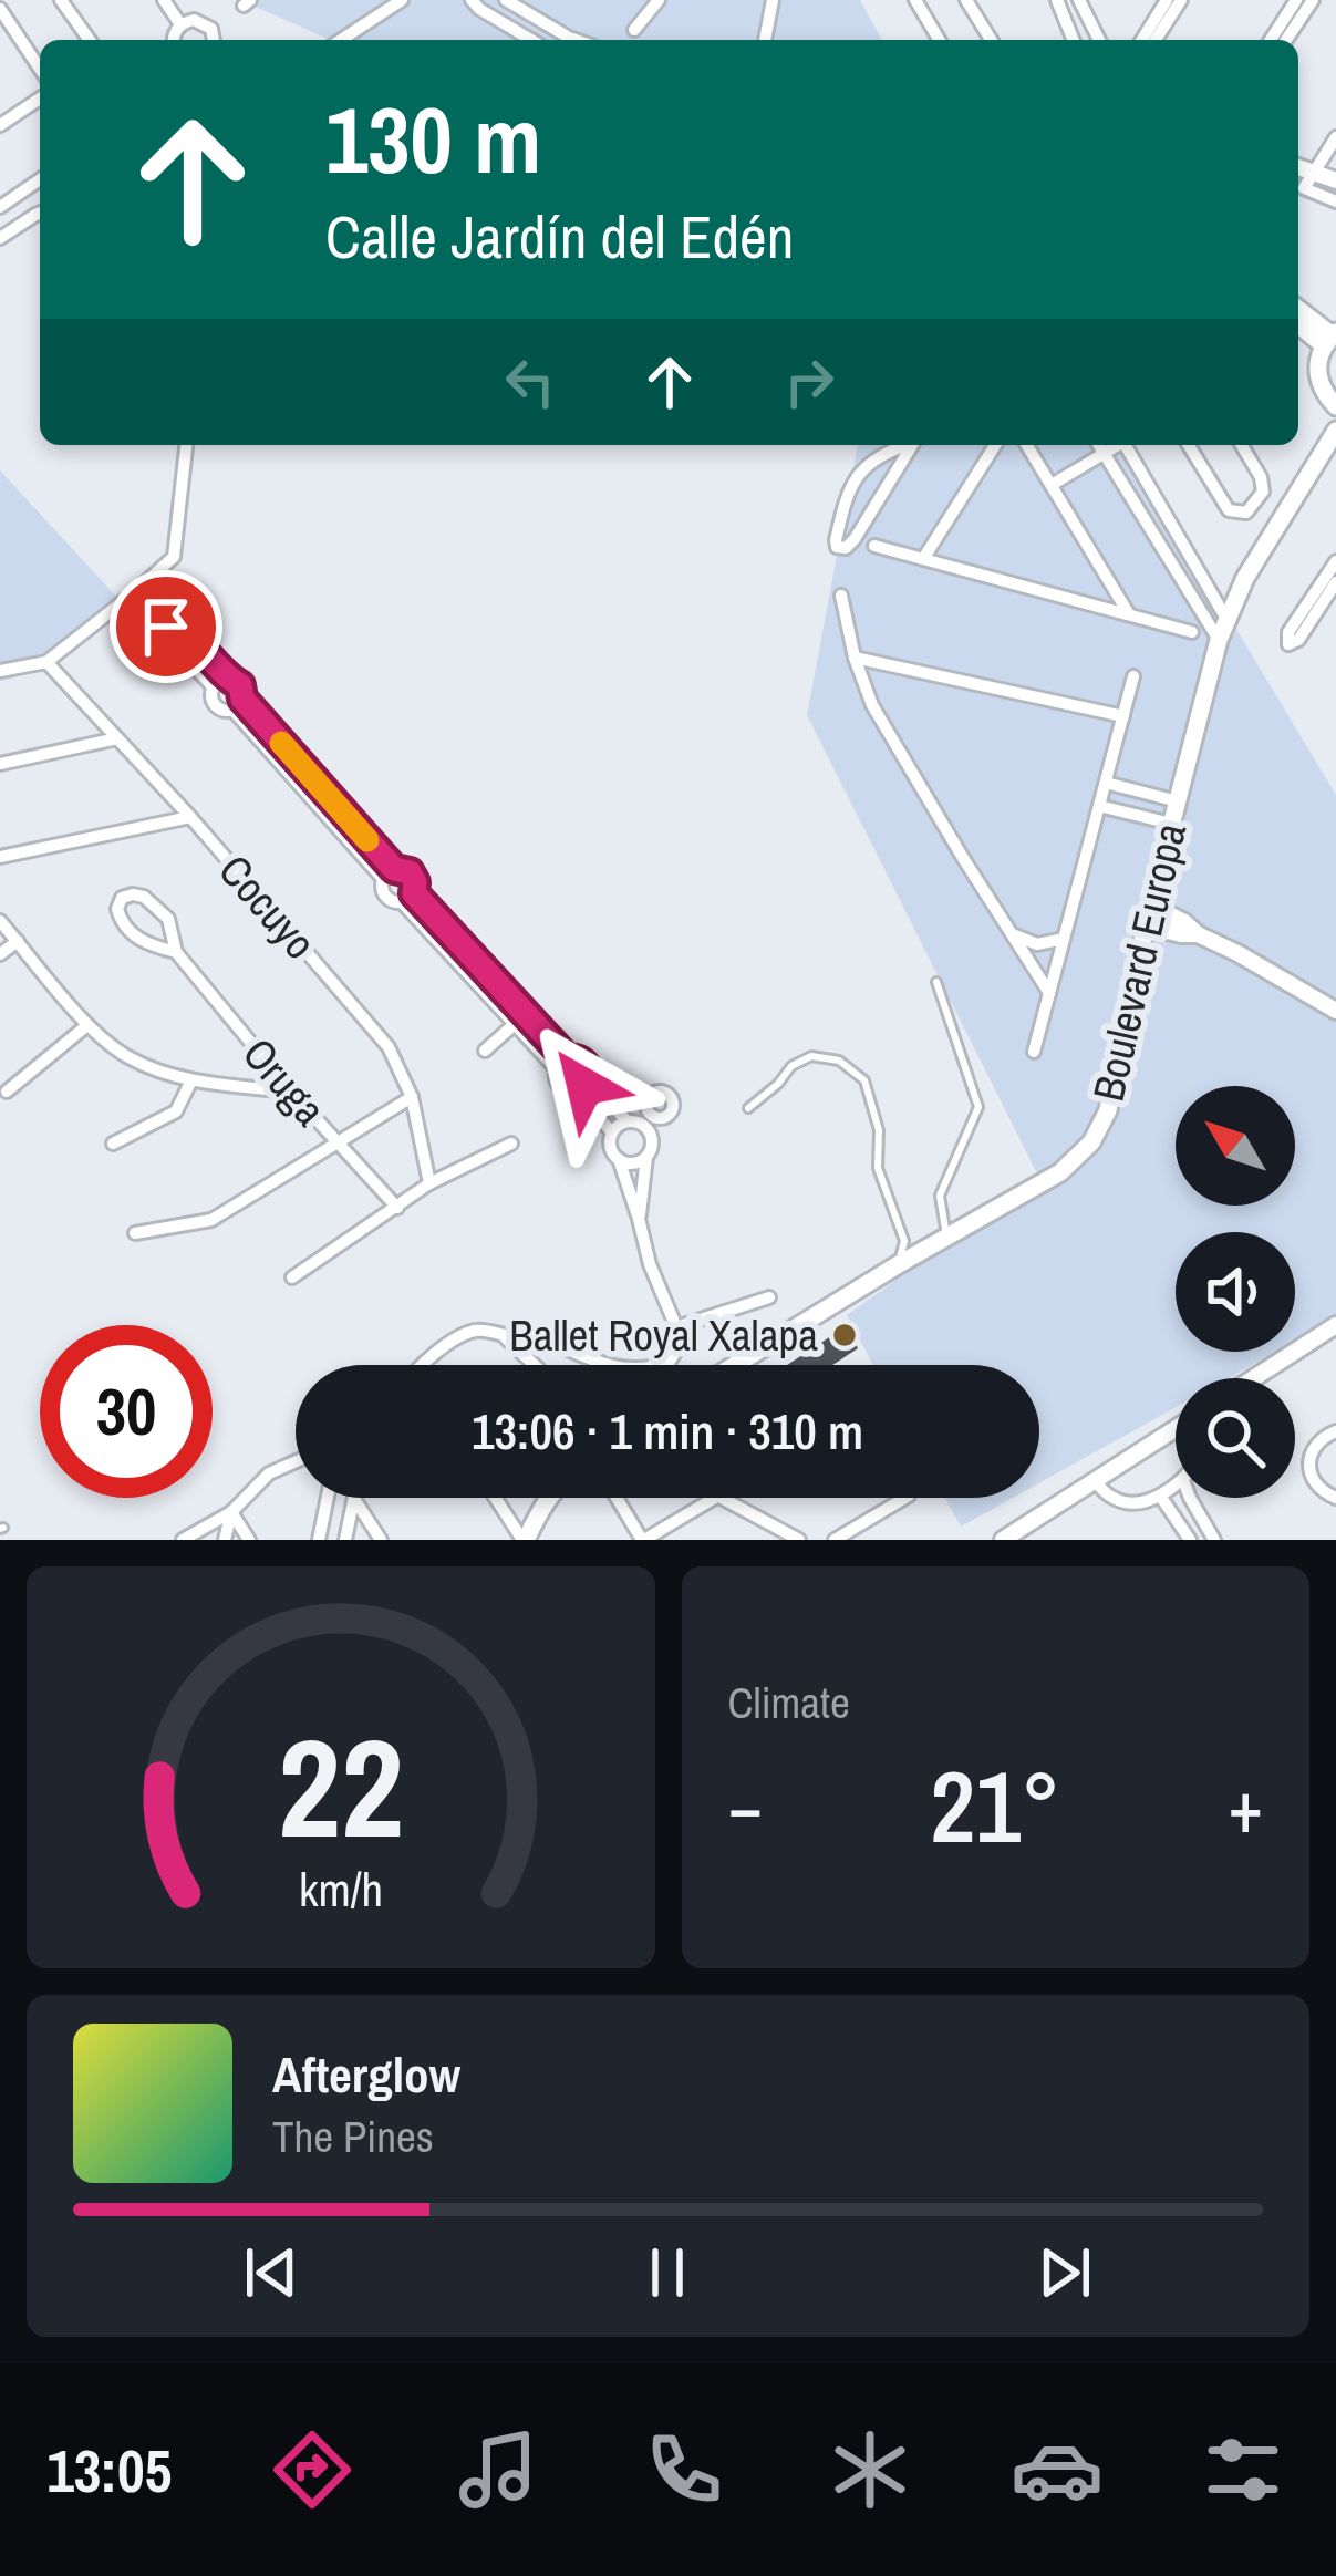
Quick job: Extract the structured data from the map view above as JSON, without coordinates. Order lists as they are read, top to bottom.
{
  "streets": {
    "main road": ["Boulevard Europa"],
    "street": ["Cocuyo", "Oruga"]
  },
  "places": ["Ballet Royal Xalapa"],
  "north": "top left",
  "page": {
    "turn": ["130 m", "Calle Jardín del Edén"],
    "limit": "30",
    "trip": "13:06 · 1 min · 310 m",
    "tile": "Climate",
    "heat": ["−", "21°", "+"],
    "song": ["Afterglow", "The Pines"],
    "tabs": "13:05",
    "gauge": ["22", "km/h"]
  }
}
